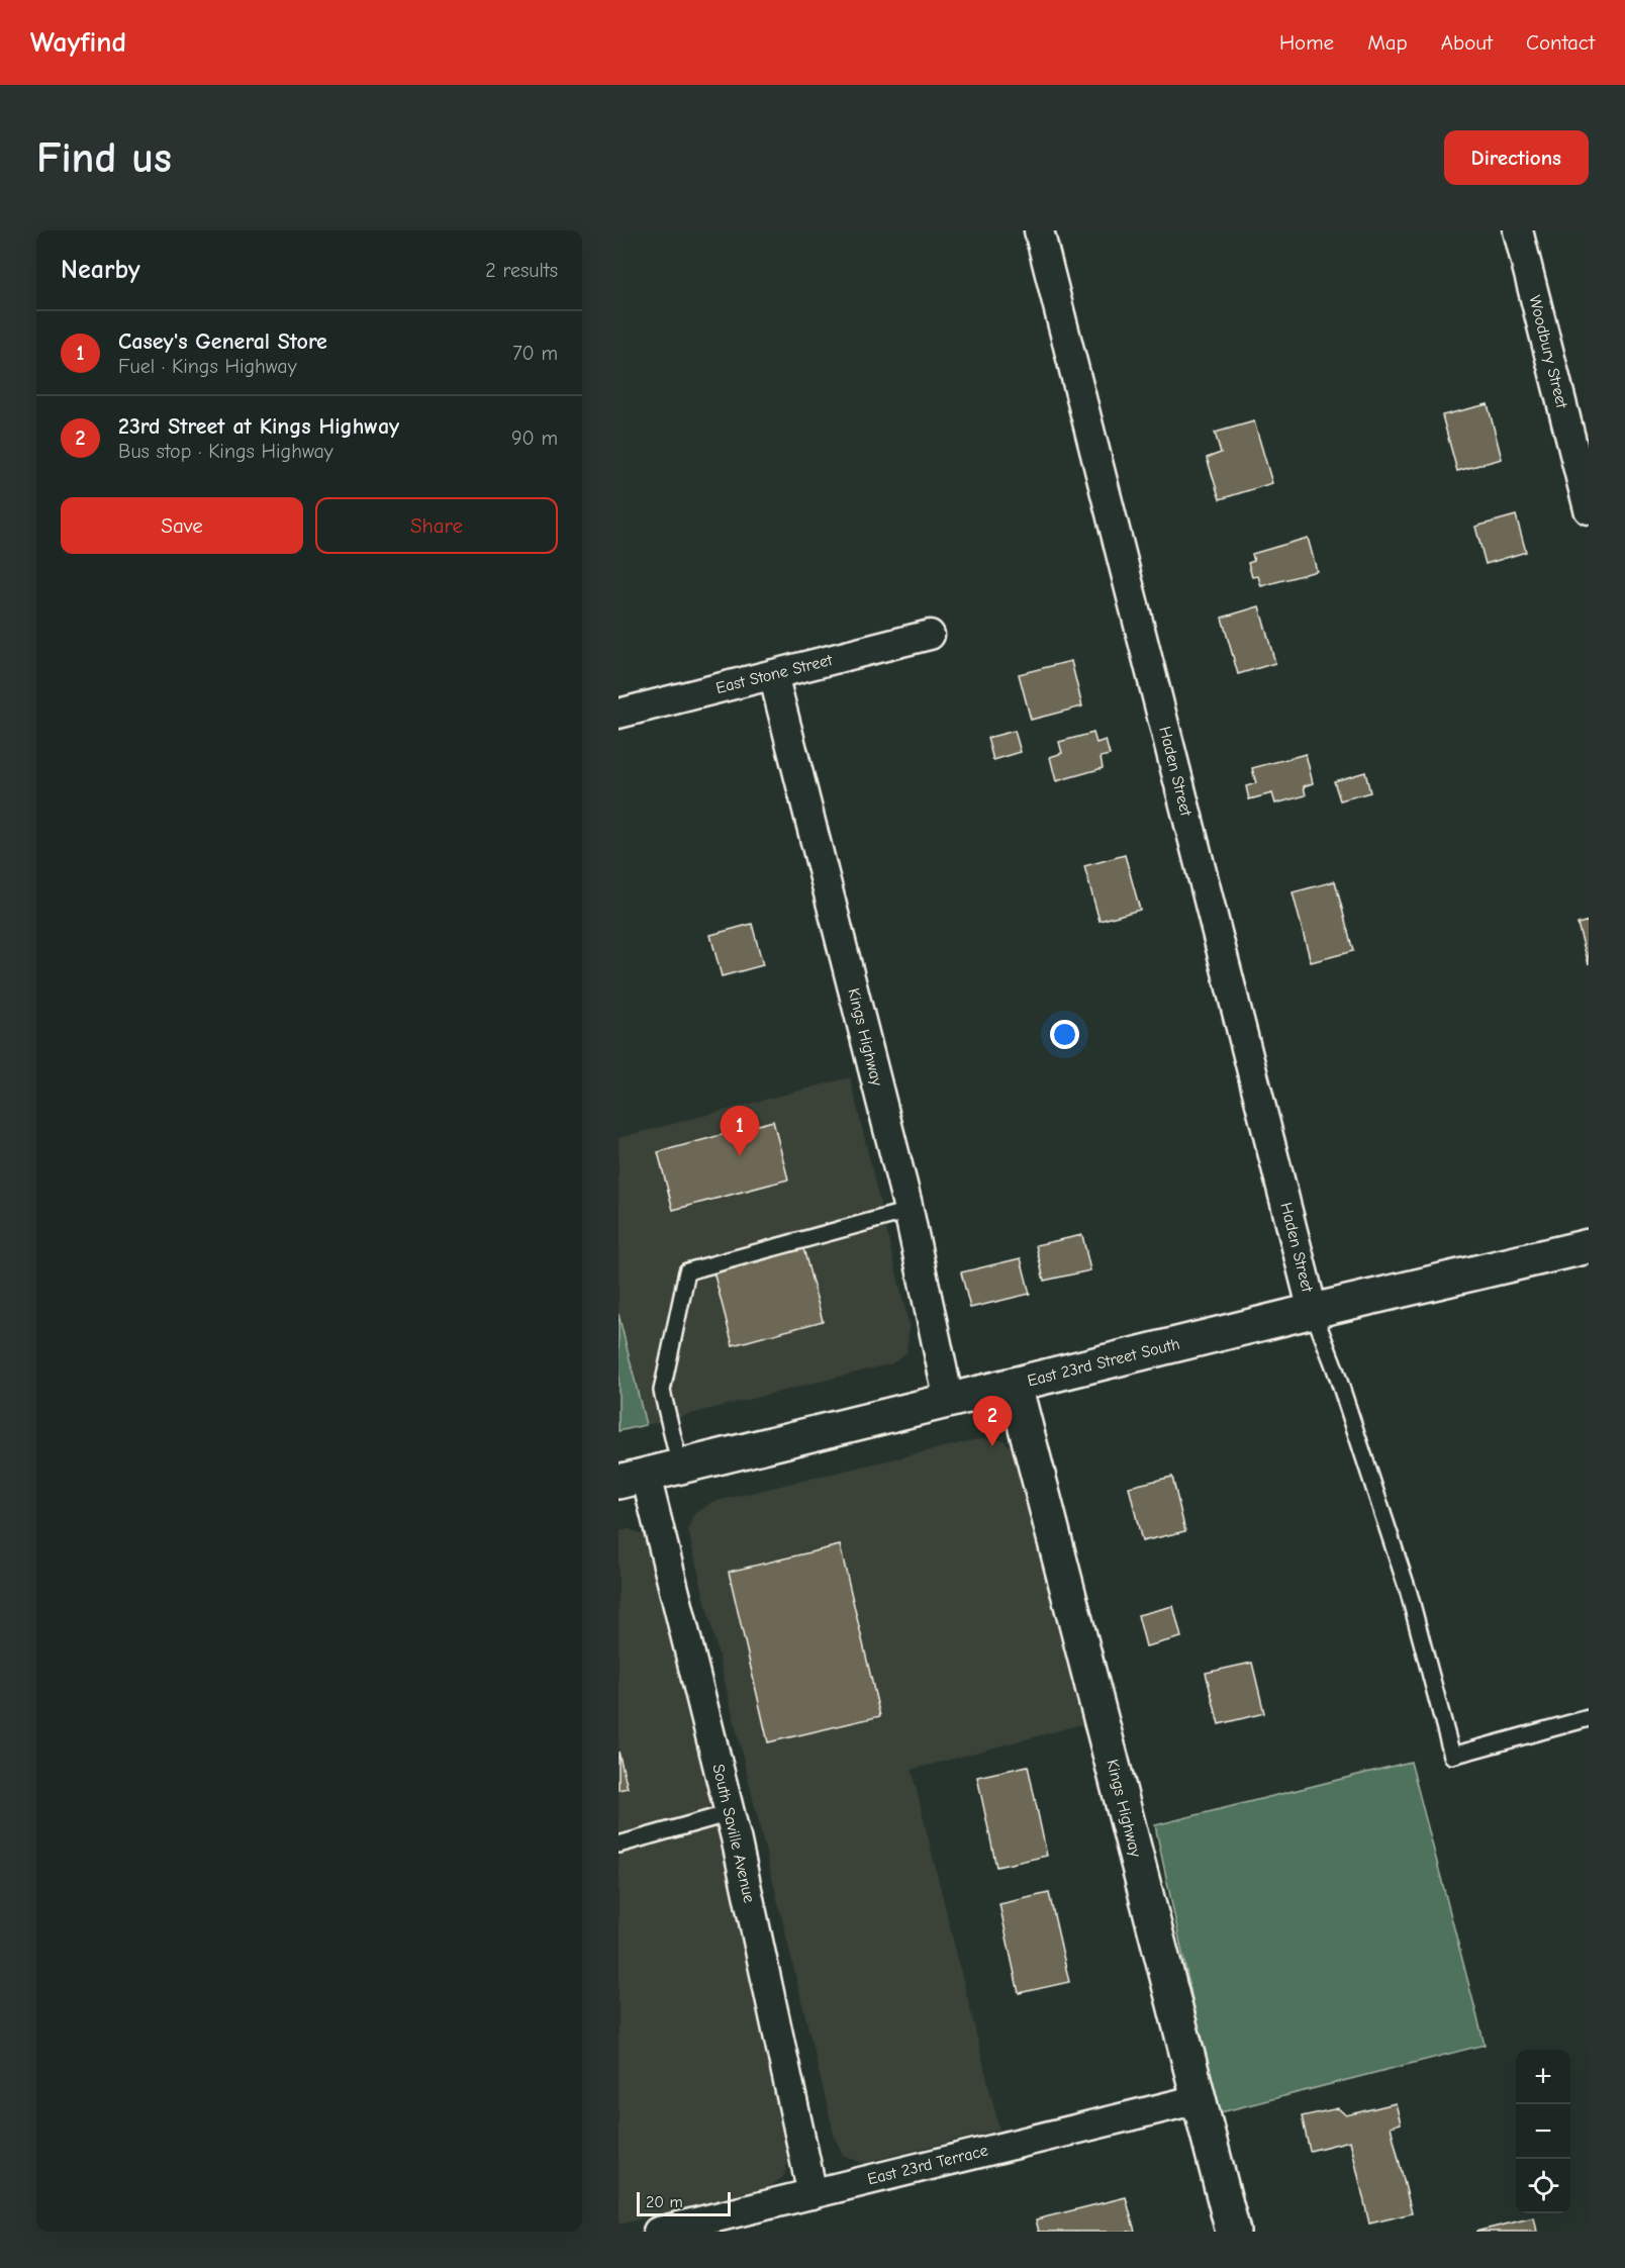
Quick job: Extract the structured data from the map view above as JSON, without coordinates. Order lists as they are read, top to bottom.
{
  "streets": {
    "main road": ["Kings Highway", "East 23rd Street South"],
    "street": [
      "Woodbury Street",
      "East Stone Street",
      "Haden Street",
      "South Saville Avenue",
      "East 23rd Terrace"
    ]
  },
  "crossings": [
    ["East Stone Street", "Kings Highway"],
    ["Haden Street", "East 23rd Street South"],
    ["Kings Highway", "East 23rd Street South"],
    ["Kings Highway", "East 23rd Terrace"],
    ["East 23rd Street South", "South Saville Avenue"],
    ["South Saville Avenue", "East 23rd Terrace"]
  ],
  "scale_bar": "20 m",
  "page": {
    "header": "Wayfind",
    "nav": [
      "Home",
      "Map",
      "About",
      "Contact"
    ],
    "buttons": [
      "Directions",
      ["Save", "Share"]
    ],
    "title": "Find us",
    "heading": ["Nearby", "2 results"],
    "list": [
      {
        "mark": "1",
        "name": "Casey's General Store",
        "note": "Fuel · Kings Highway",
        "value": "70 m"
      },
      {
        "mark": "2",
        "name": "23rd Street at Kings Highway",
        "note": "Bus stop · Kings Highway",
        "value": "90 m"
      }
    ],
    "pins": ["1", "2"],
    "map_buttons": ["+", "−"],
    "scale": "20 m"
  }
}
